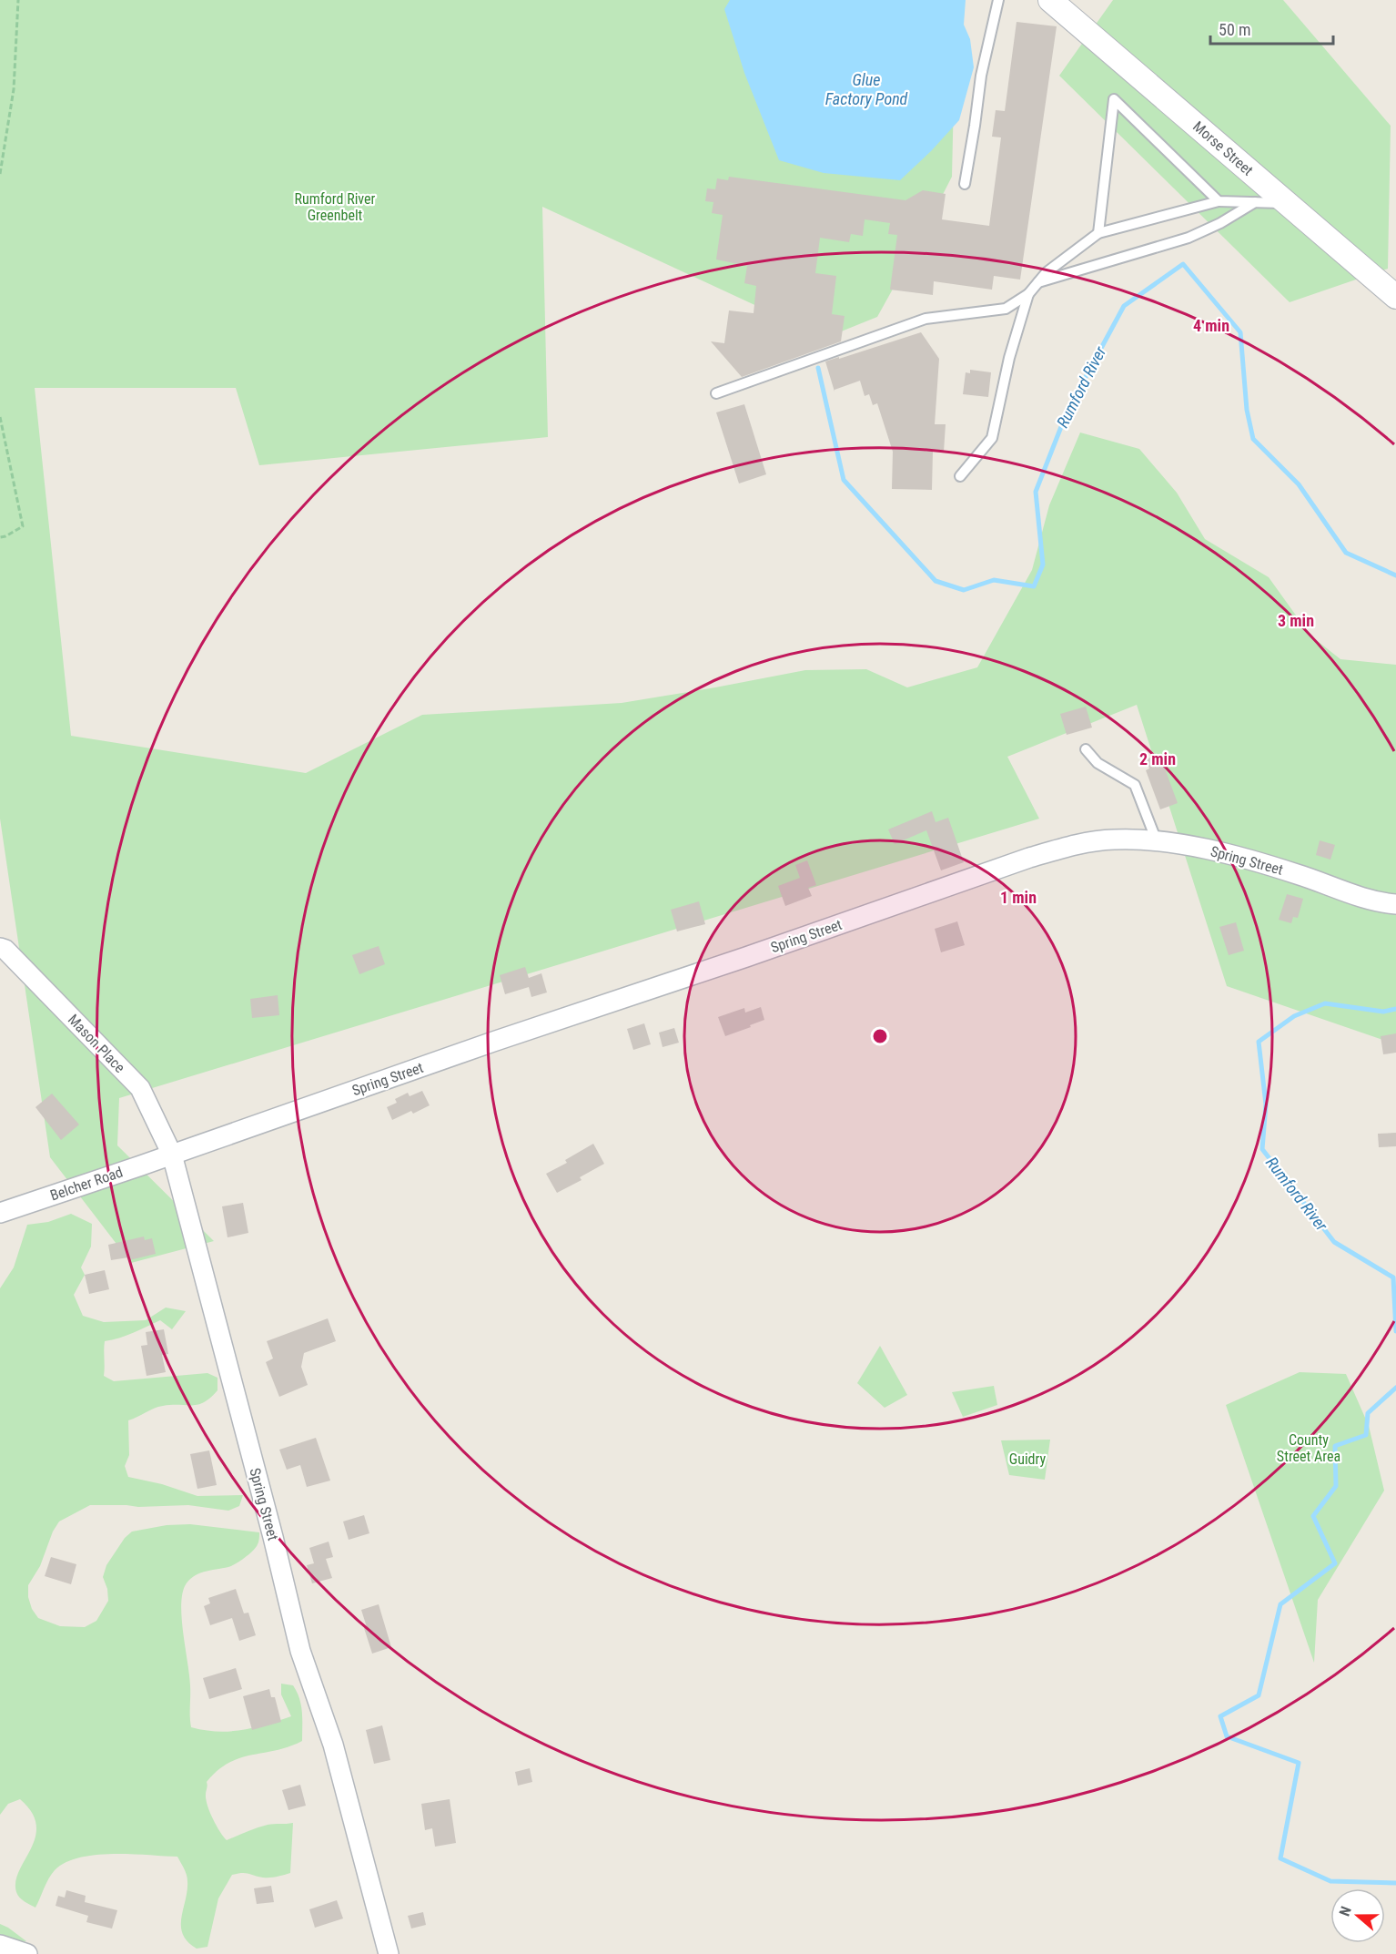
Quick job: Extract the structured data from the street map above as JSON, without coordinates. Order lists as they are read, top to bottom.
{
  "streets": {
    "street": [
      "Morse Street",
      "Spring Street",
      "Mason Place",
      "Belcher Road"
    ]
  },
  "crossings": [
    ["Spring Street", "Mason Place"],
    ["Spring Street", "Belcher Road"],
    ["Mason Place", "Belcher Road"]
  ],
  "water": ["Glue Factory Pond", "Rumford River"],
  "parks": ["Rumford River Greenbelt", "County Street Area", "Guidry"],
  "scale_bar": "50 m",
  "north": "left",
  "rings": [
    "4 min",
    "3 min",
    "2 min",
    "1 min"
  ]
}
